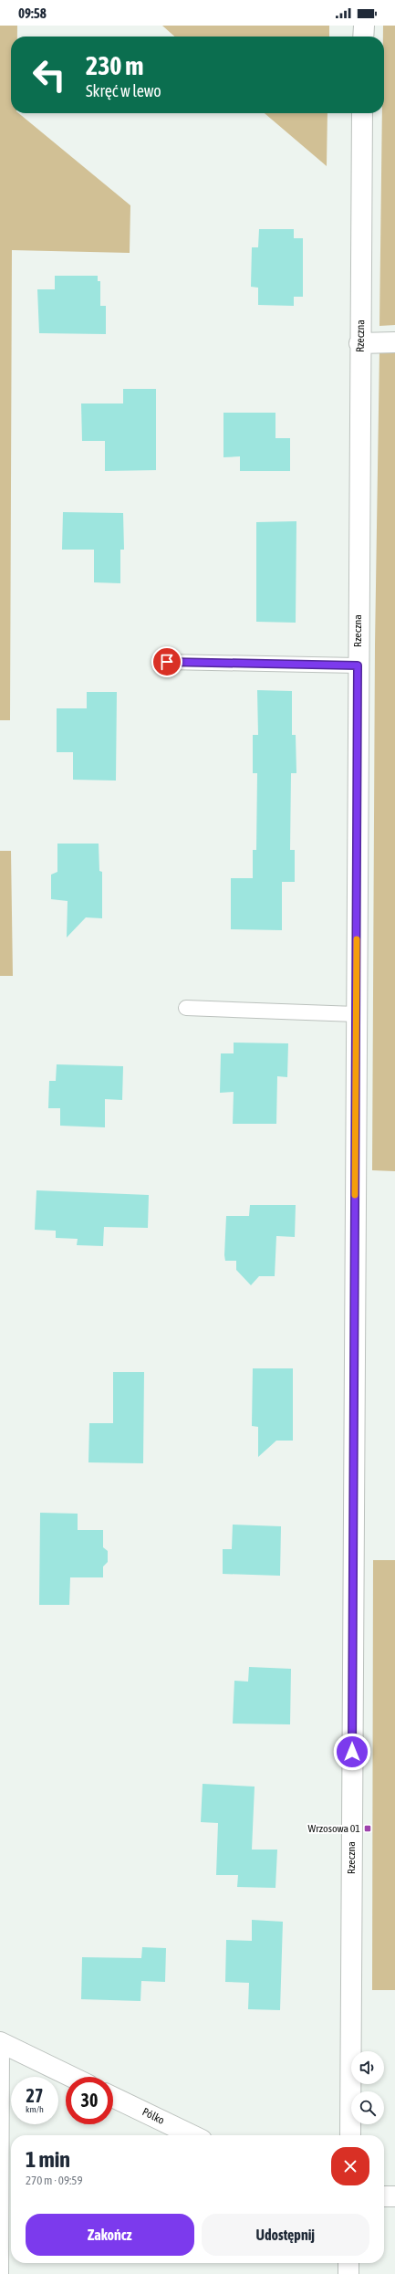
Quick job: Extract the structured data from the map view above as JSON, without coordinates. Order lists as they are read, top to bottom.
{
  "streets": {
    "street": ["Rzeczna", "Pólko"]
  },
  "places": {
    "transit": ["Wrzosowa 01"]
  },
  "page": {
    "status": "09:58",
    "turn": ["230 m", "Skręć w lewo"],
    "speed": "27 km/h",
    "limit": "30",
    "heading": ["1 min", "270 m · 09:59"],
    "buttons": ["Zakończ", "Udostępnij"]
  }
}
